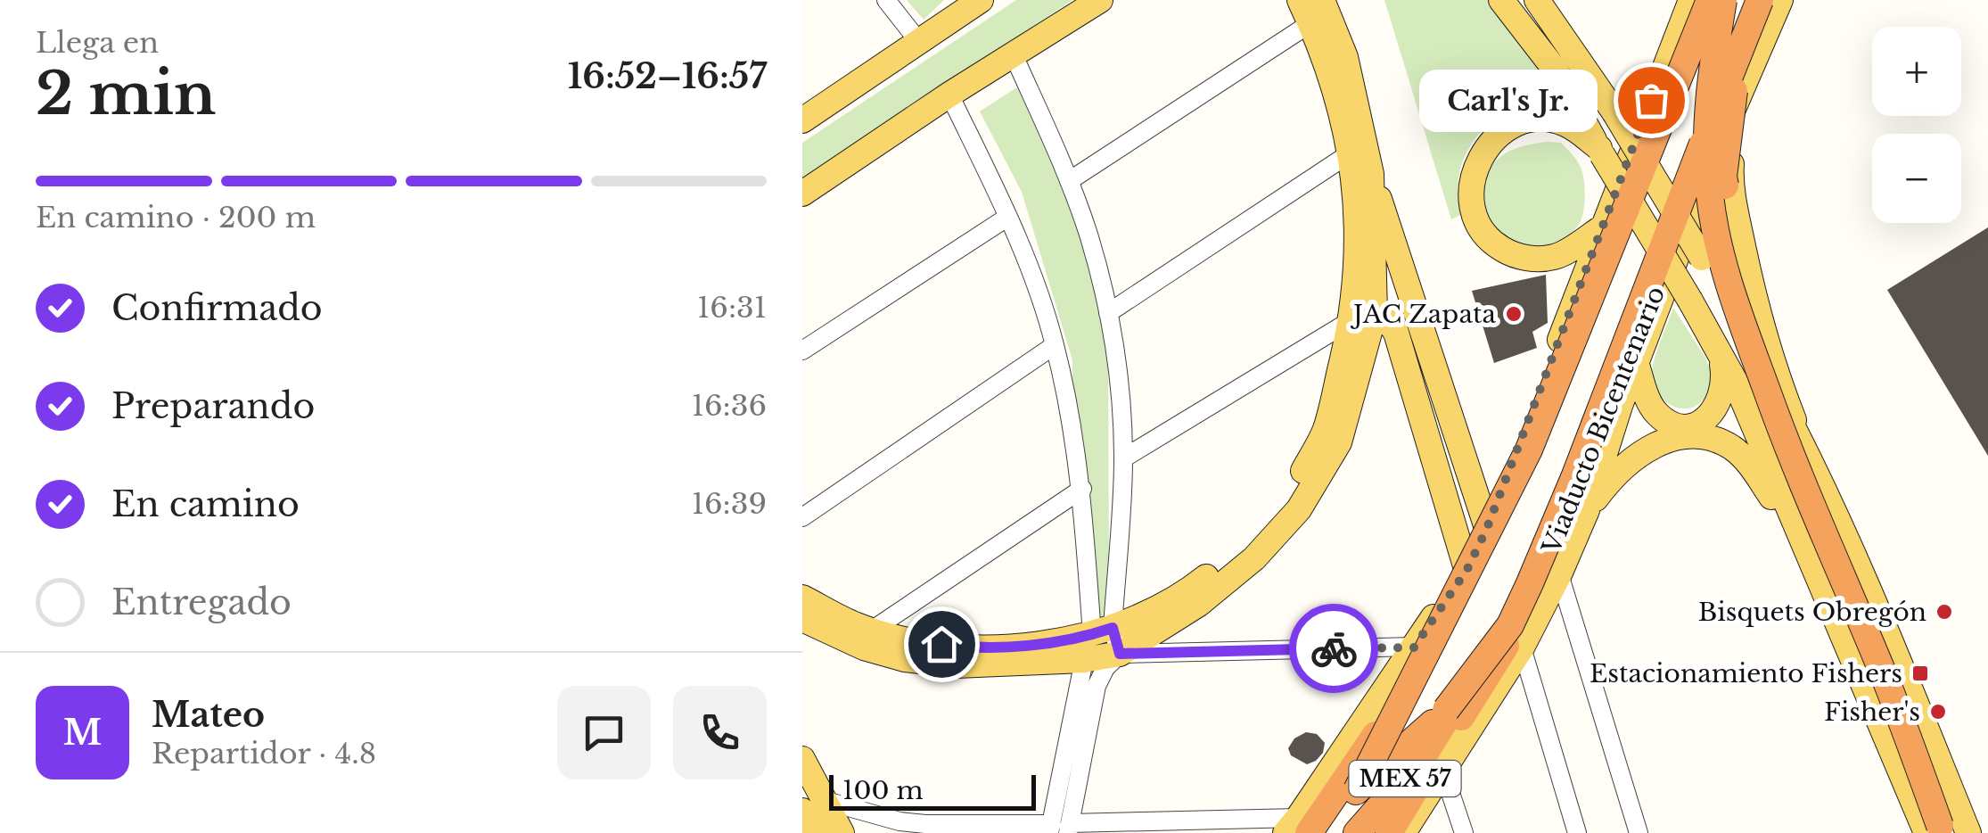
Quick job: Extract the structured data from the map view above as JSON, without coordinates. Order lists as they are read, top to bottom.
{
  "streets": {
    "highway": ["Viaducto Bicentenario", "MEX 57"]
  },
  "places": {
    "other": [
      "Carl's Jr.",
      "JAC Zapata",
      "Bisquets Obregón",
      "Fisher's"
    ],
    "transit": ["Estacionamiento Fishers"]
  },
  "scale_bar": "100 m",
  "page": {
    "heading": ["2 min", "Llega en", "16:52–16:57"],
    "panel": ["Mateo", "Repartidor · 4.8"],
    "map_buttons": ["+", "−"],
    "bubble": "Carl's Jr.",
    "bar": "En camino · 200 m",
    "list": [
      ["Confirmado", "16:31"],
      ["Preparando", "16:36"],
      ["En camino", "16:39"],
      "Entregado"
    ],
    "round": "M",
    "scale": "100 m"
  }
}
